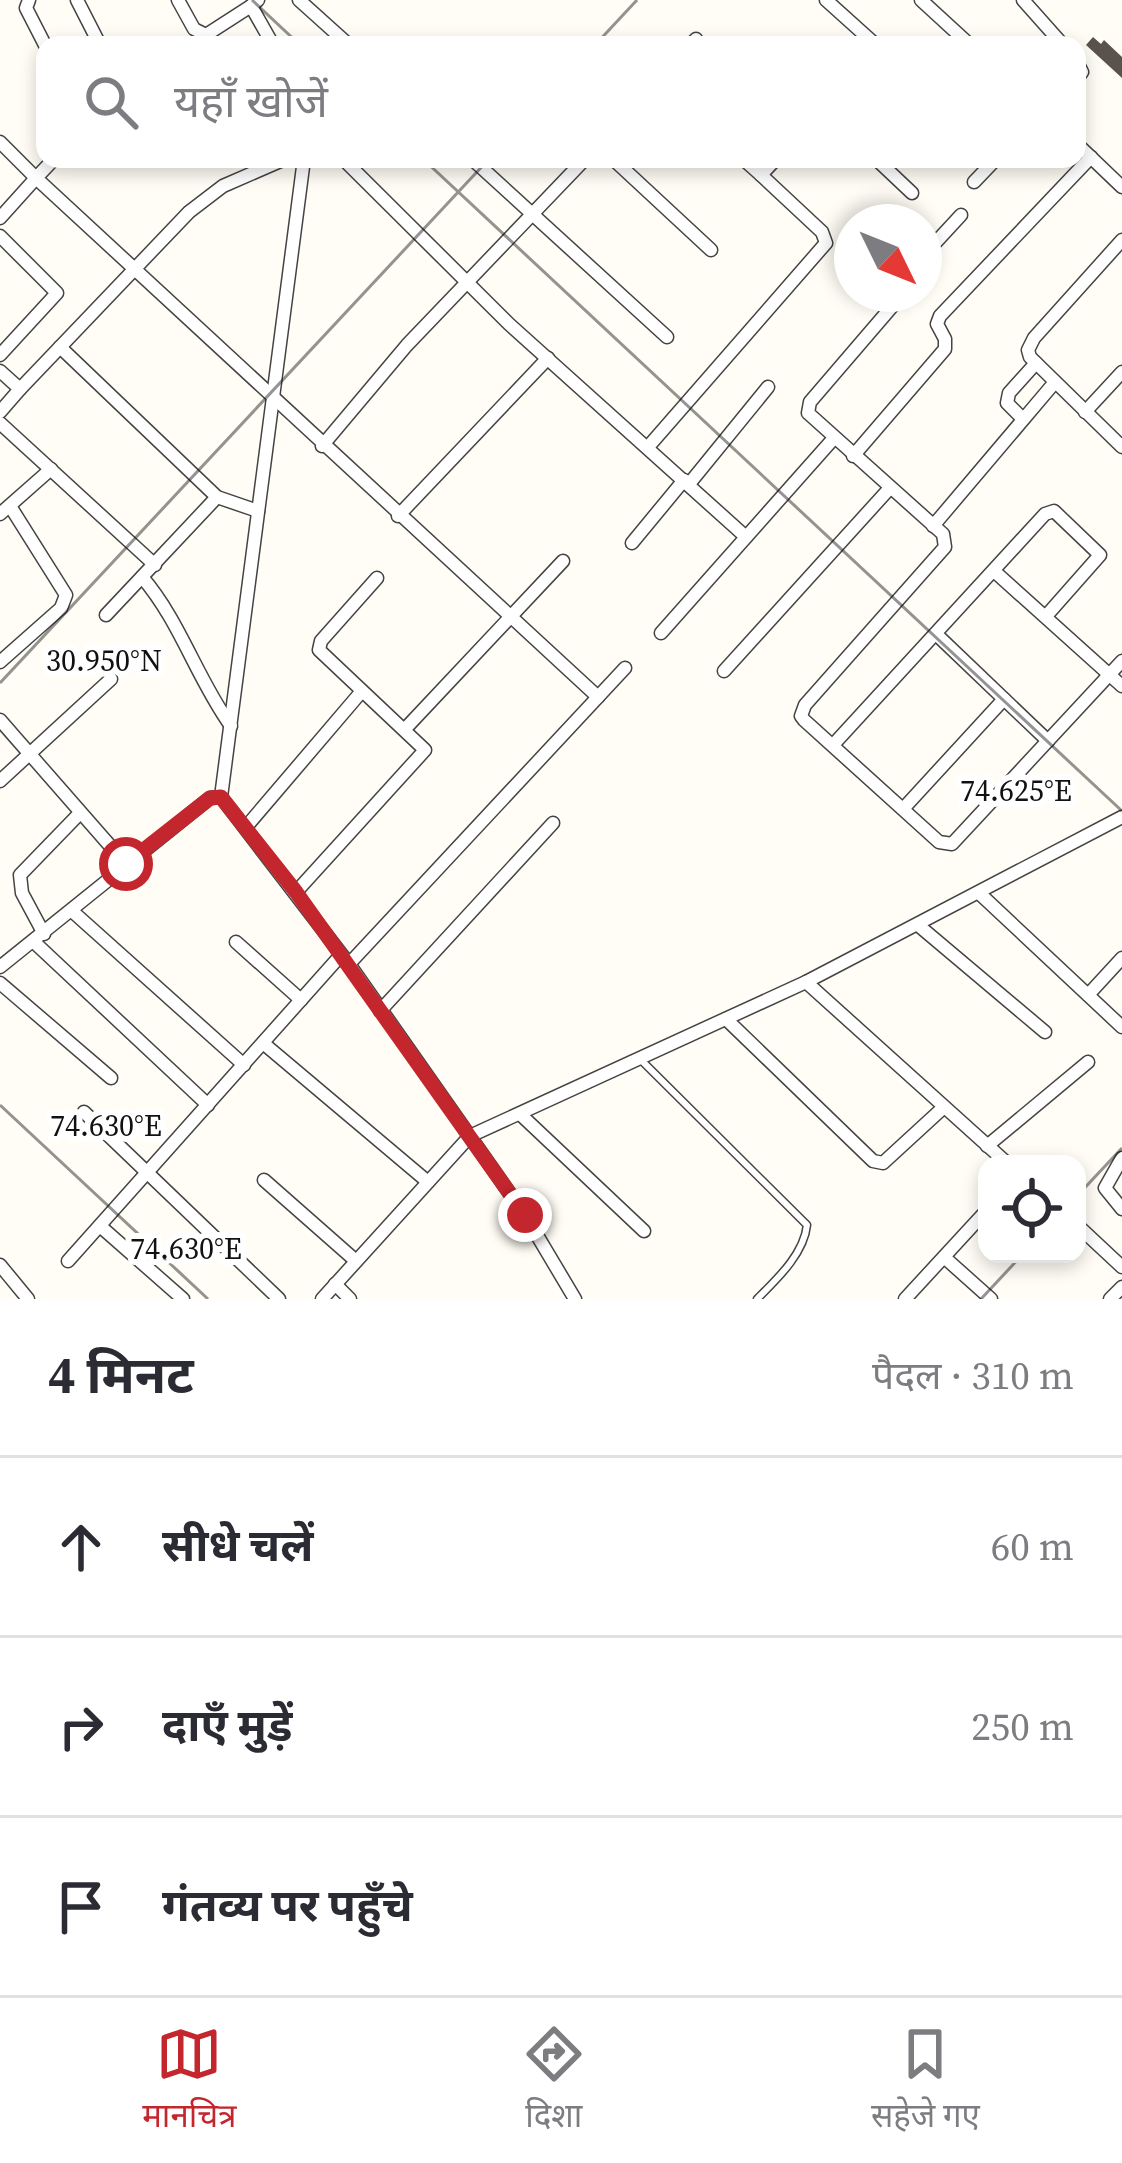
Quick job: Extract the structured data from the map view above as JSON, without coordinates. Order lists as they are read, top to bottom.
{
  "north": "bottom right",
  "page": {
    "search": "यहाँ खोजें",
    "heading": ["4 मिनट", "पैदल · 310 m"],
    "list": [
      ["सीधे चलें", "60 m"],
      ["दाएँ मुड़ें", "250 m"],
      "गंतव्य पर पहुँचे"
    ],
    "nav": ["मानचित्र", "दिशा", "सहेजे गए"]
  },
  "coordinates": ["30.950°N", "74.625°E", "74.630°E"]
}
